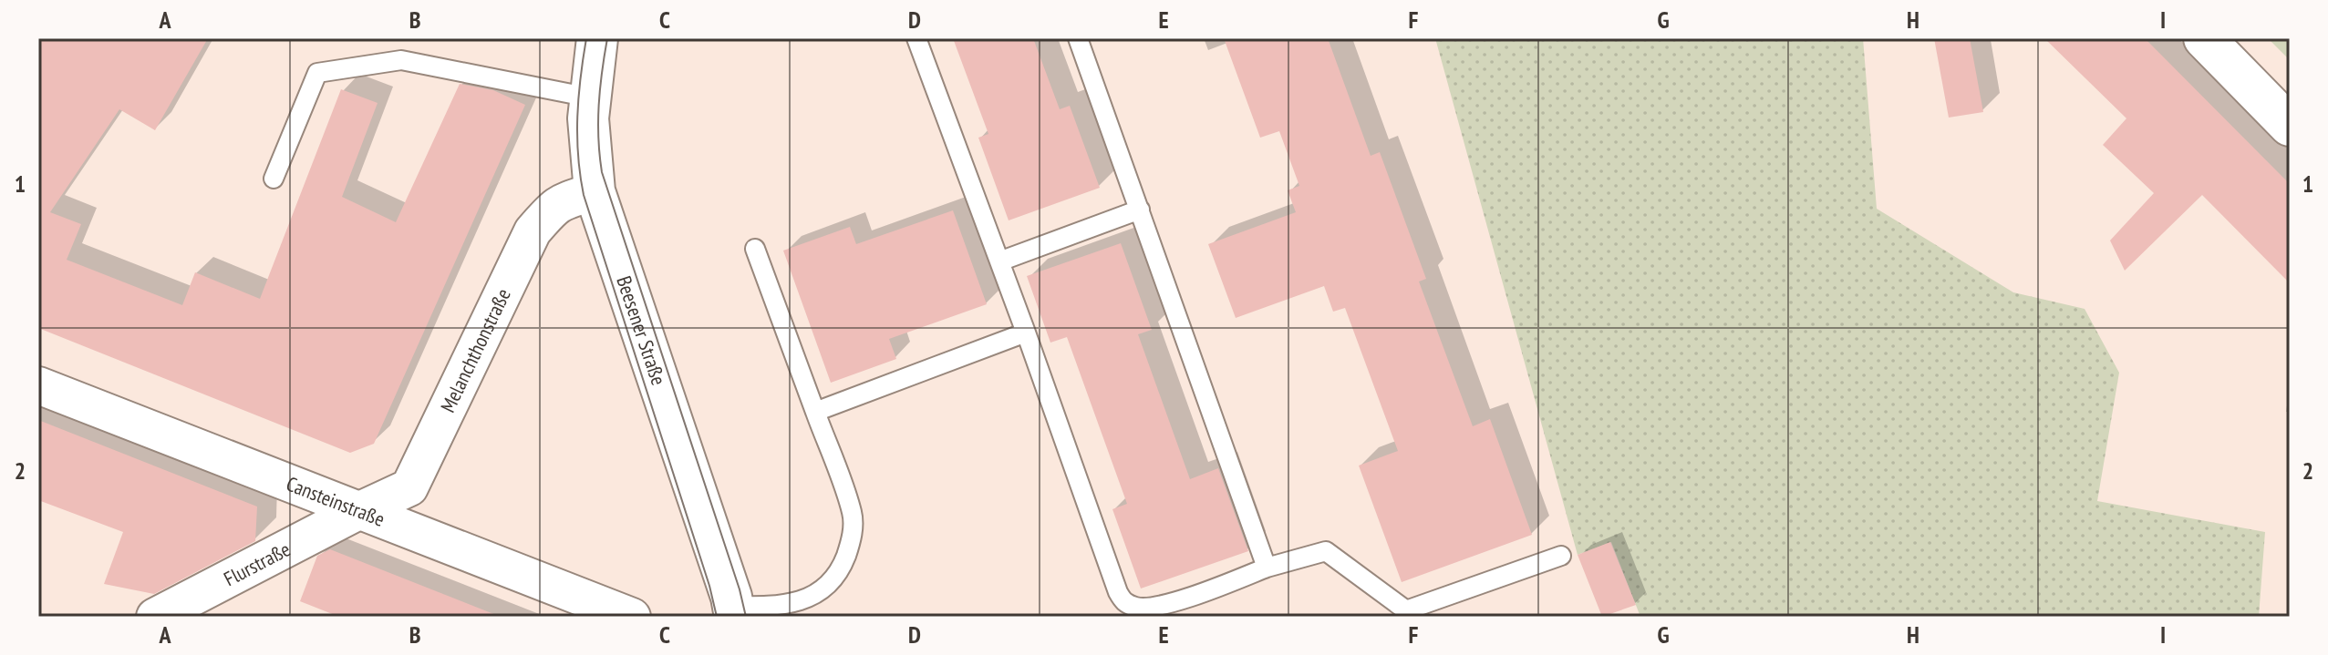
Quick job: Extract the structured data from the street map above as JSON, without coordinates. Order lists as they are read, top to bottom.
{
  "streets": {
    "street": [
      "Beesener Straße",
      "Melanchthonstraße",
      "Cansteinstraße",
      "Flurstraße"
    ]
  },
  "crossings": [
    ["Beesener Straße", "Melanchthonstraße"],
    ["Melanchthonstraße", "Cansteinstraße"],
    ["Melanchthonstraße", "Flurstraße"],
    ["Cansteinstraße", "Flurstraße"]
  ],
  "grid": {
    "columns": [
      "A",
      "B",
      "C",
      "D",
      "E",
      "F",
      "G",
      "H",
      "I"
    ],
    "rows": ["1", "2"]
  }
}
